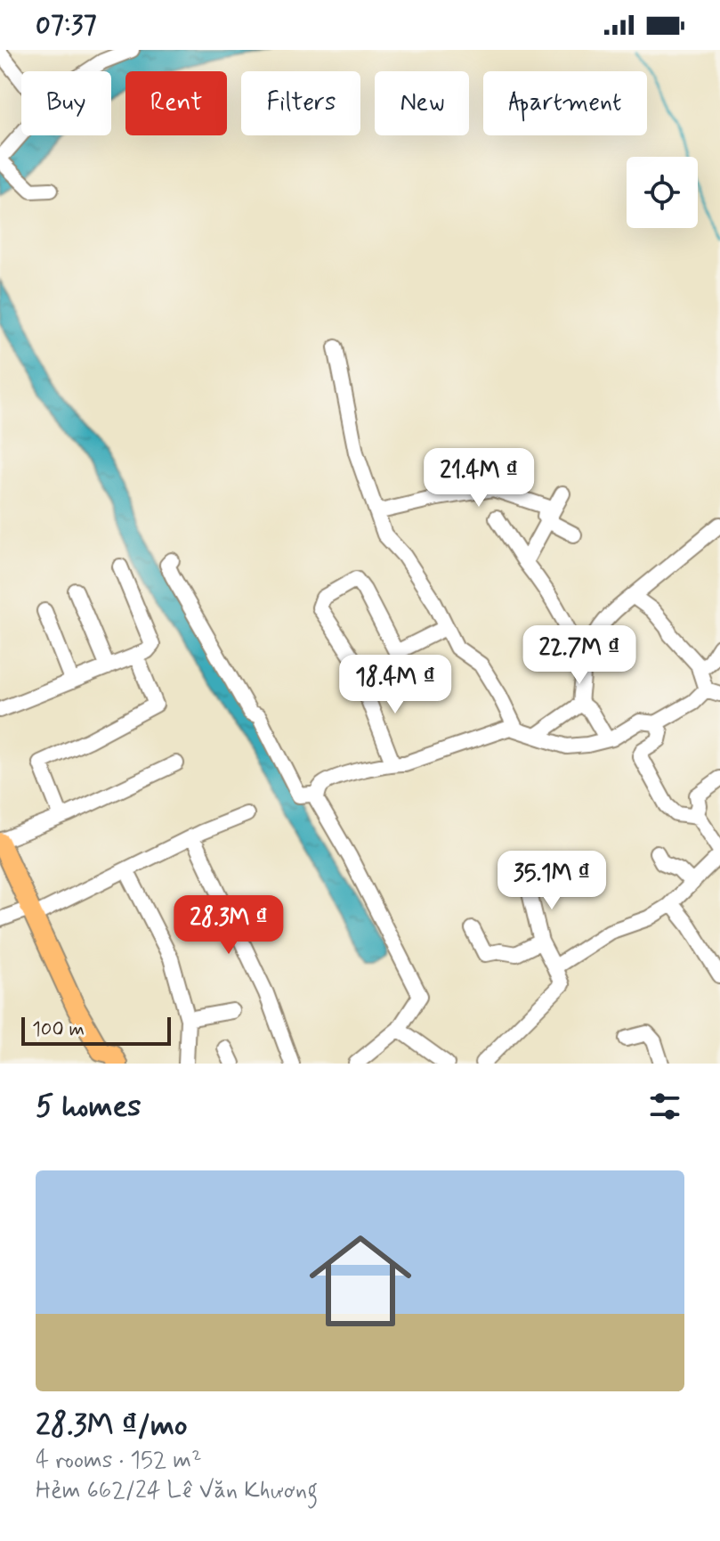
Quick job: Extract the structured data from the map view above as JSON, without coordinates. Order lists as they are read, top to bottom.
{
  "scale_bar": "100 m",
  "page": {
    "status": "07:37",
    "chip": [
      "Buy",
      "Rent",
      "Filters",
      "New",
      "Apartment"
    ],
    "price": [
      "21.4M ₫",
      "22.7M ₫",
      "18.4M ₫",
      "35.1M ₫",
      "28.3M ₫"
    ],
    "scale": "100 m",
    "heading": "5 homes",
    "list": [
      {
        "name": "28.3M ₫/mo",
        "note": "4 rooms · 152 m² · Hẻm 662/24 Lê Văn Khương"
      }
    ]
  }
}
